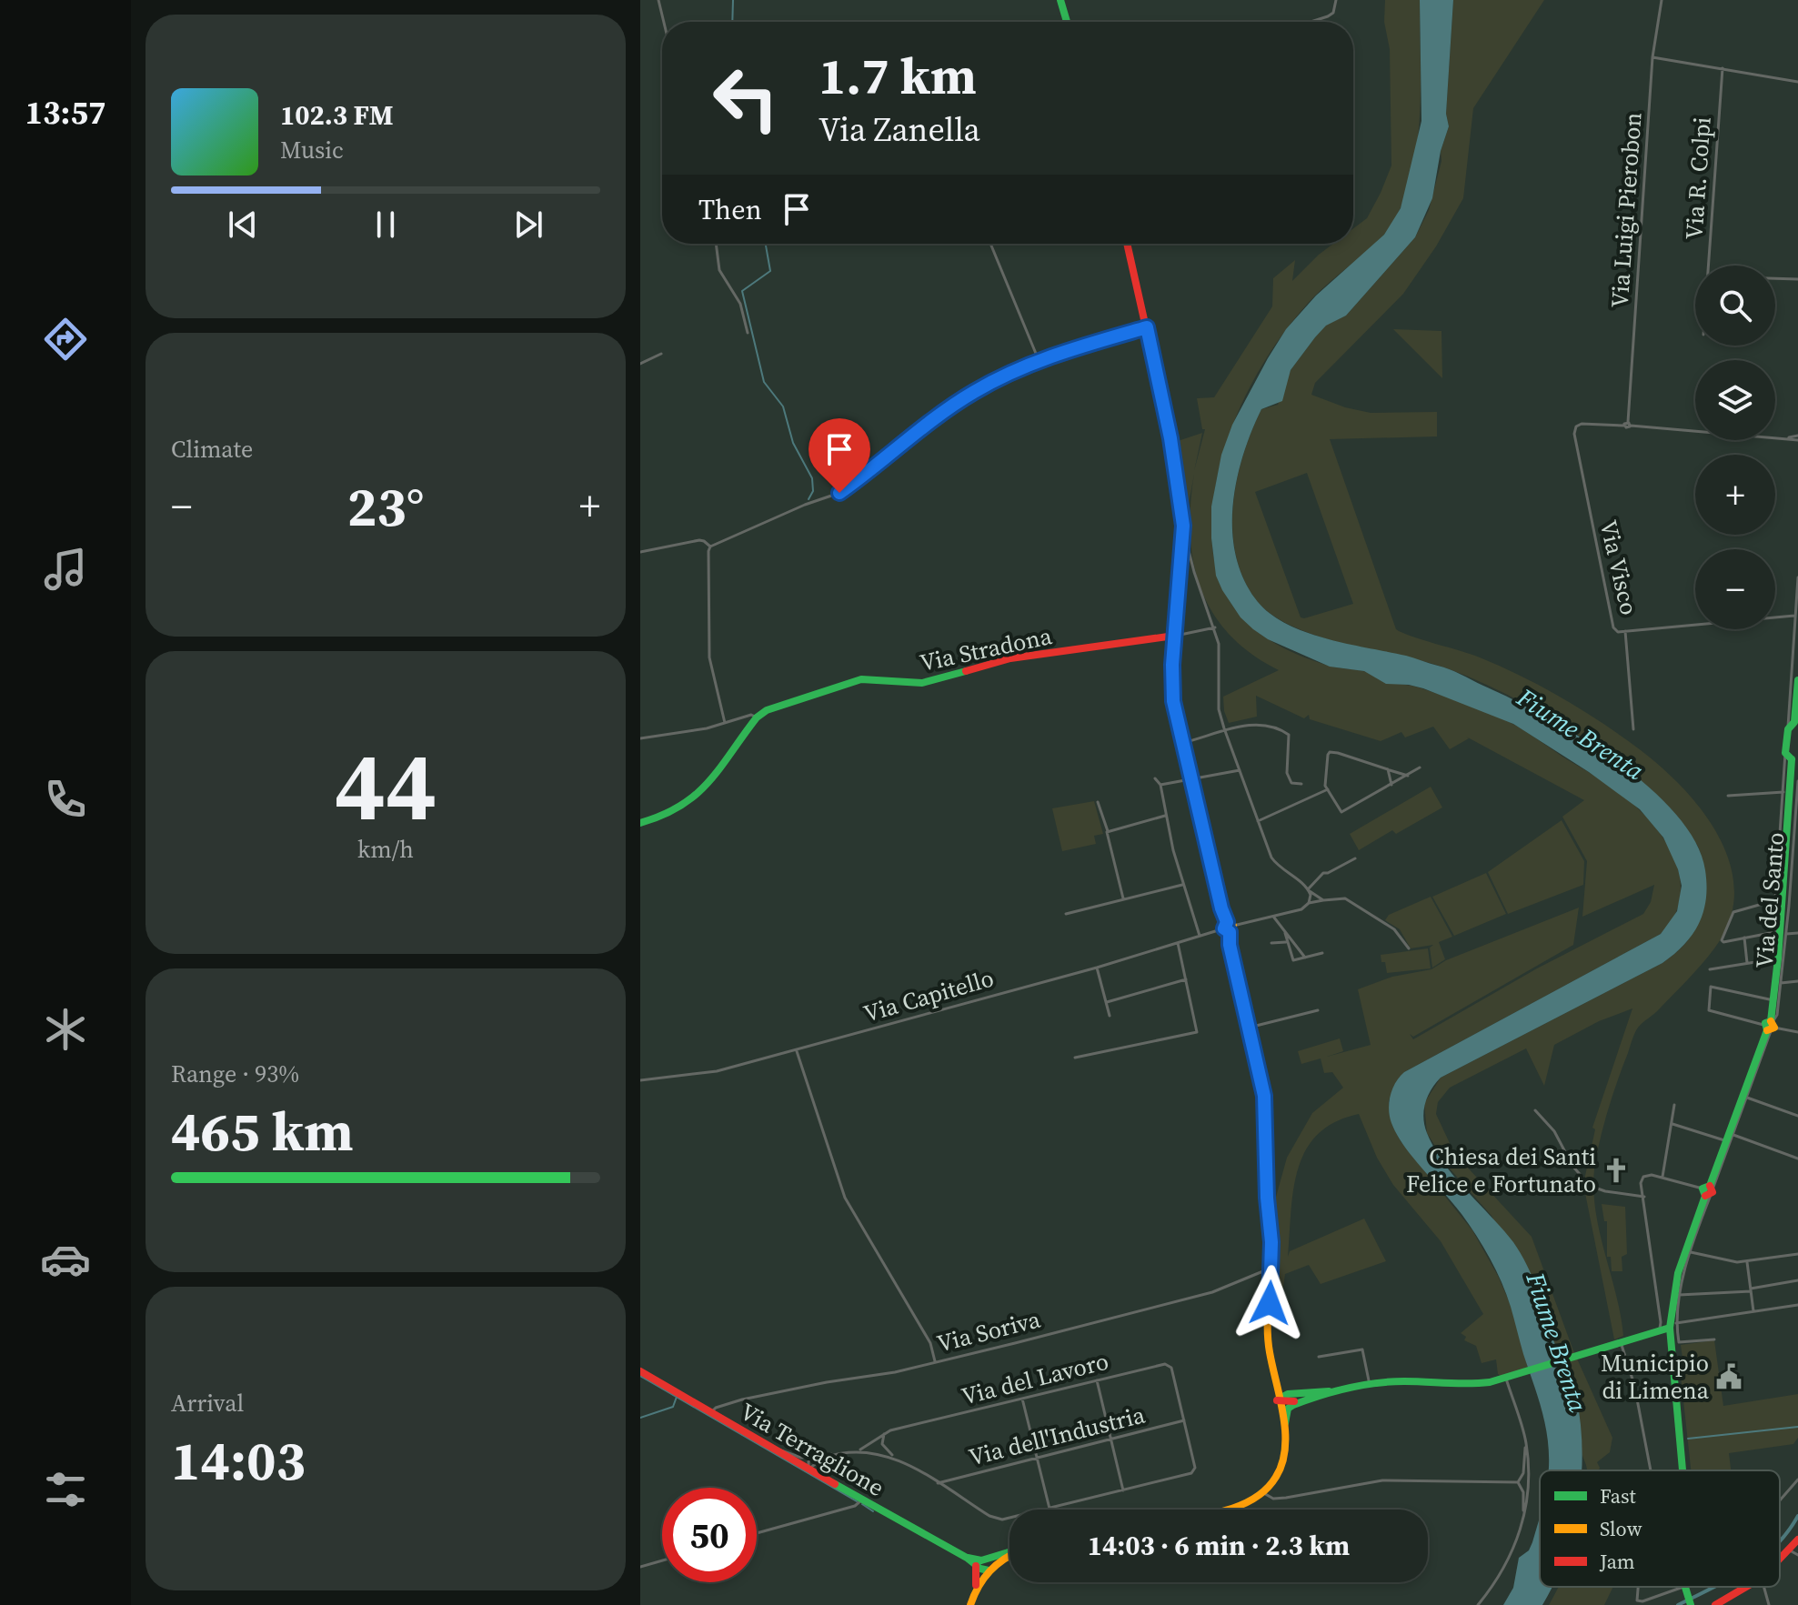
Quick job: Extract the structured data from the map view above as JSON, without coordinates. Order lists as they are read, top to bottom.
{
  "streets": {
    "street": [
      "Via R. Colpi",
      "Via Luigi Pierobon",
      "Via Visco",
      "Via Stradona",
      "Via del Santo",
      "Via Capitello",
      "Via Soriva",
      "Via del Lavoro",
      "Via dell'Industria",
      "Via Terraglione"
    ]
  },
  "crossings": [
    ["Via Luigi Pierobon", "Via Visco"],
    ["Via Visco", "Via del Santo"],
    ["Via Soriva", "Via Terraglione"],
    ["Via del Lavoro", "Via dell'Industria"]
  ],
  "water": ["Fiume Brenta"],
  "places": {
    "church": ["Chiesa dei Santi Felice e Fortunato"],
    "public building": ["Municipio di Limena"]
  },
  "legend": ["Fast", "Slow", "Jam"],
  "page": {
    "tabs": "13:57",
    "turn": ["1.7 km", "Via Zanella"],
    "song": ["102.3 FM", "Music"],
    "then": "Then",
    "map_buttons": ["+", "−"],
    "tile": [
      "Climate",
      ["44", "km/h"],
      ["Range · 93%", "465 km"],
      ["Arrival", "14:03"]
    ],
    "heat": ["−", "23°", "+"],
    "limit": "50",
    "trip": "14:03 · 6 min · 2.3 km"
  }
}
